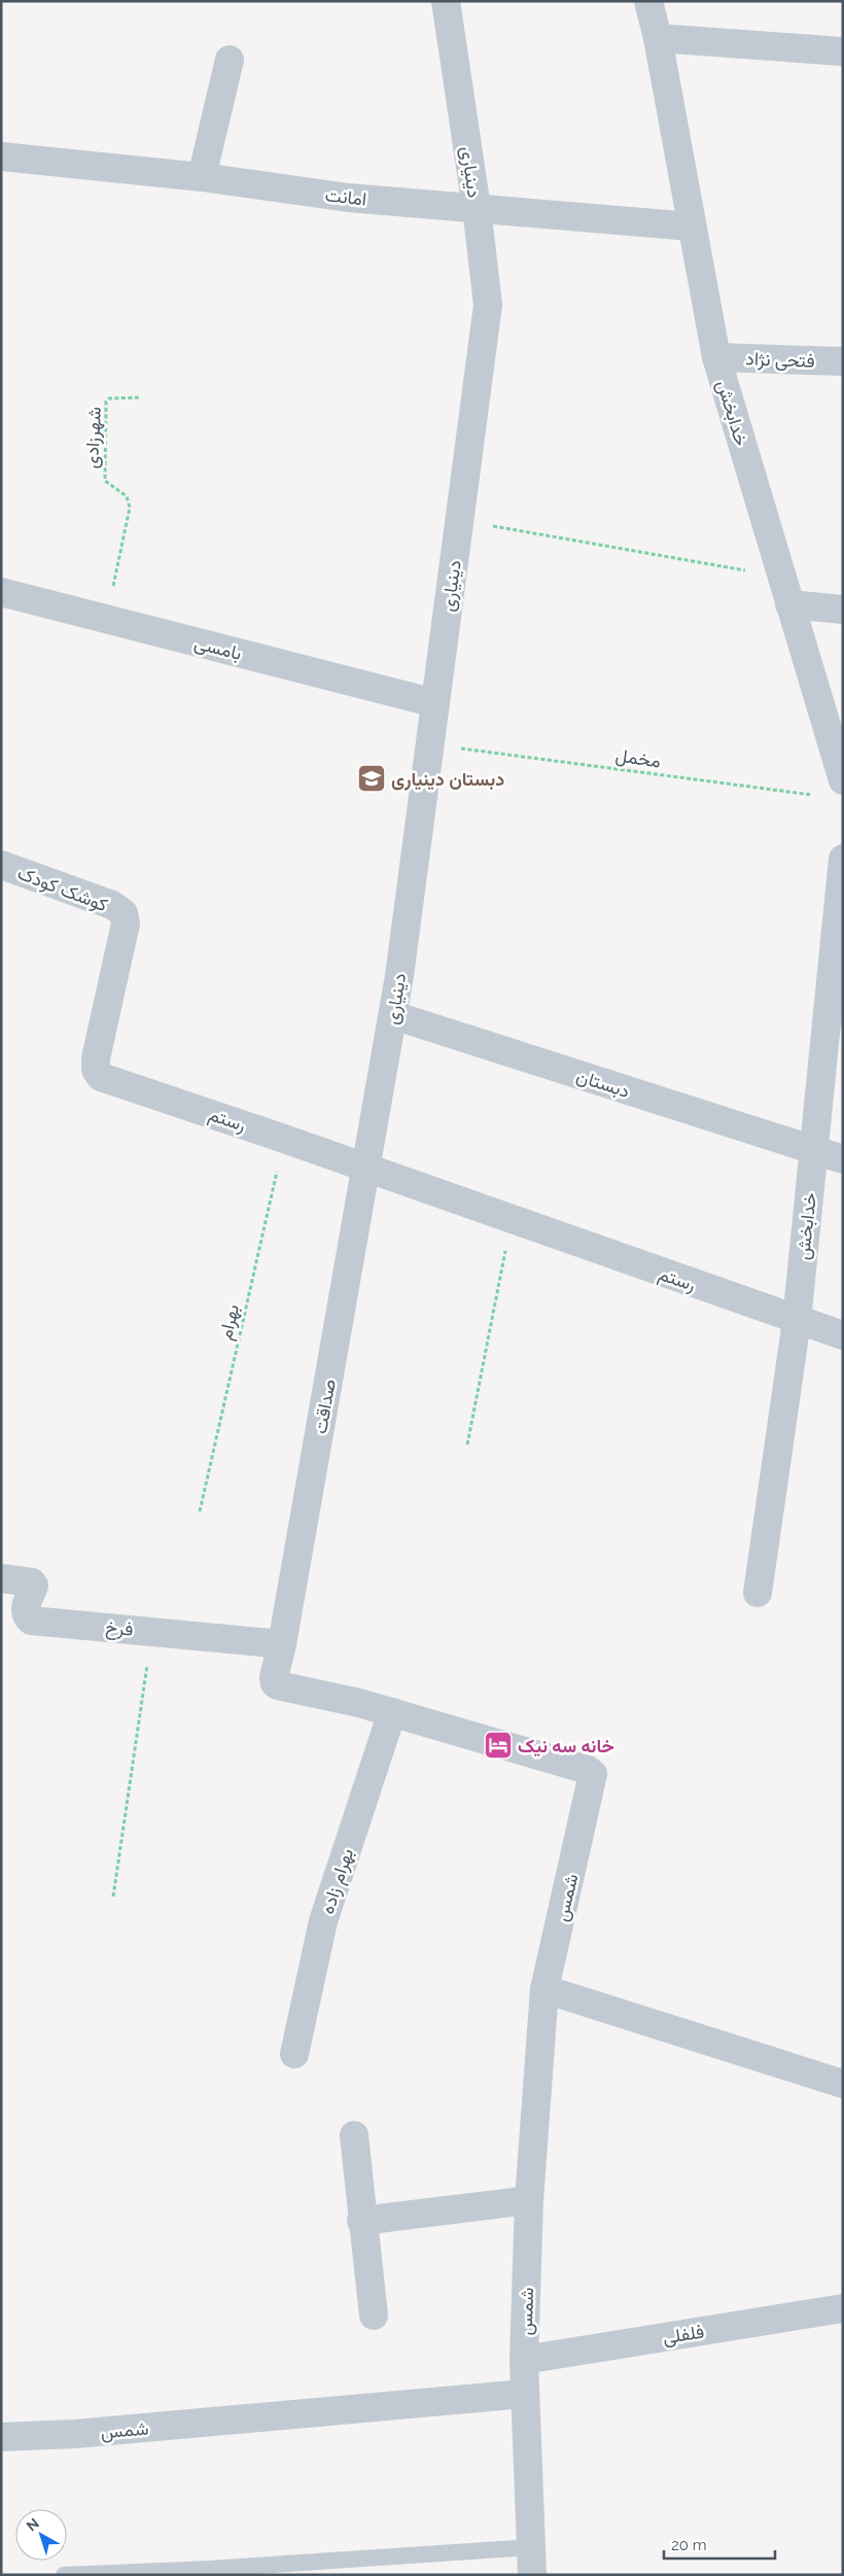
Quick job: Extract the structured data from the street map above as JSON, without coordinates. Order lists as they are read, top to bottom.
{
  "streets": {
    "street": [
      "دینیاری",
      "امانت",
      "فتحی نژاد",
      "خدابخش",
      "بامسی",
      "کوشک کودک",
      "دبستان",
      "رستم",
      "صداقت",
      "فرخ",
      "بهرام زاده",
      "شمس",
      "فلفلی"
    ],
    "path": ["شهرزادی", "مخمل", "بهرام"]
  },
  "crossings": [
    ["دینیاری", "امانت"],
    ["دینیاری", "بامسی"],
    ["دینیاری", "مخمل"],
    ["دینیاری", "دبستان"],
    ["دینیاری", "رستم"],
    ["دینیاری", "صداقت"],
    ["امانت", "خدابخش"],
    ["فتحی نژاد", "خدابخش"],
    ["خدابخش", "مخمل"],
    ["خدابخش", "دبستان"],
    ["خدابخش", "رستم"],
    ["شهرزادی", "بامسی"],
    ["کوشک کودک", "رستم"],
    ["رستم", "بهرام"],
    ["رستم", "صداقت"],
    ["صداقت", "فرخ"],
    ["صداقت", "شمس"],
    ["فرخ", "شمس"],
    ["بهرام زاده", "شمس"],
    ["شمس", "فلفلی"]
  ],
  "places": {
    "school or university": ["دبستان دینیاری"],
    "hotel": ["خانه سه نیک"]
  },
  "scale_bar": "20 m",
  "north": "top left"
}
